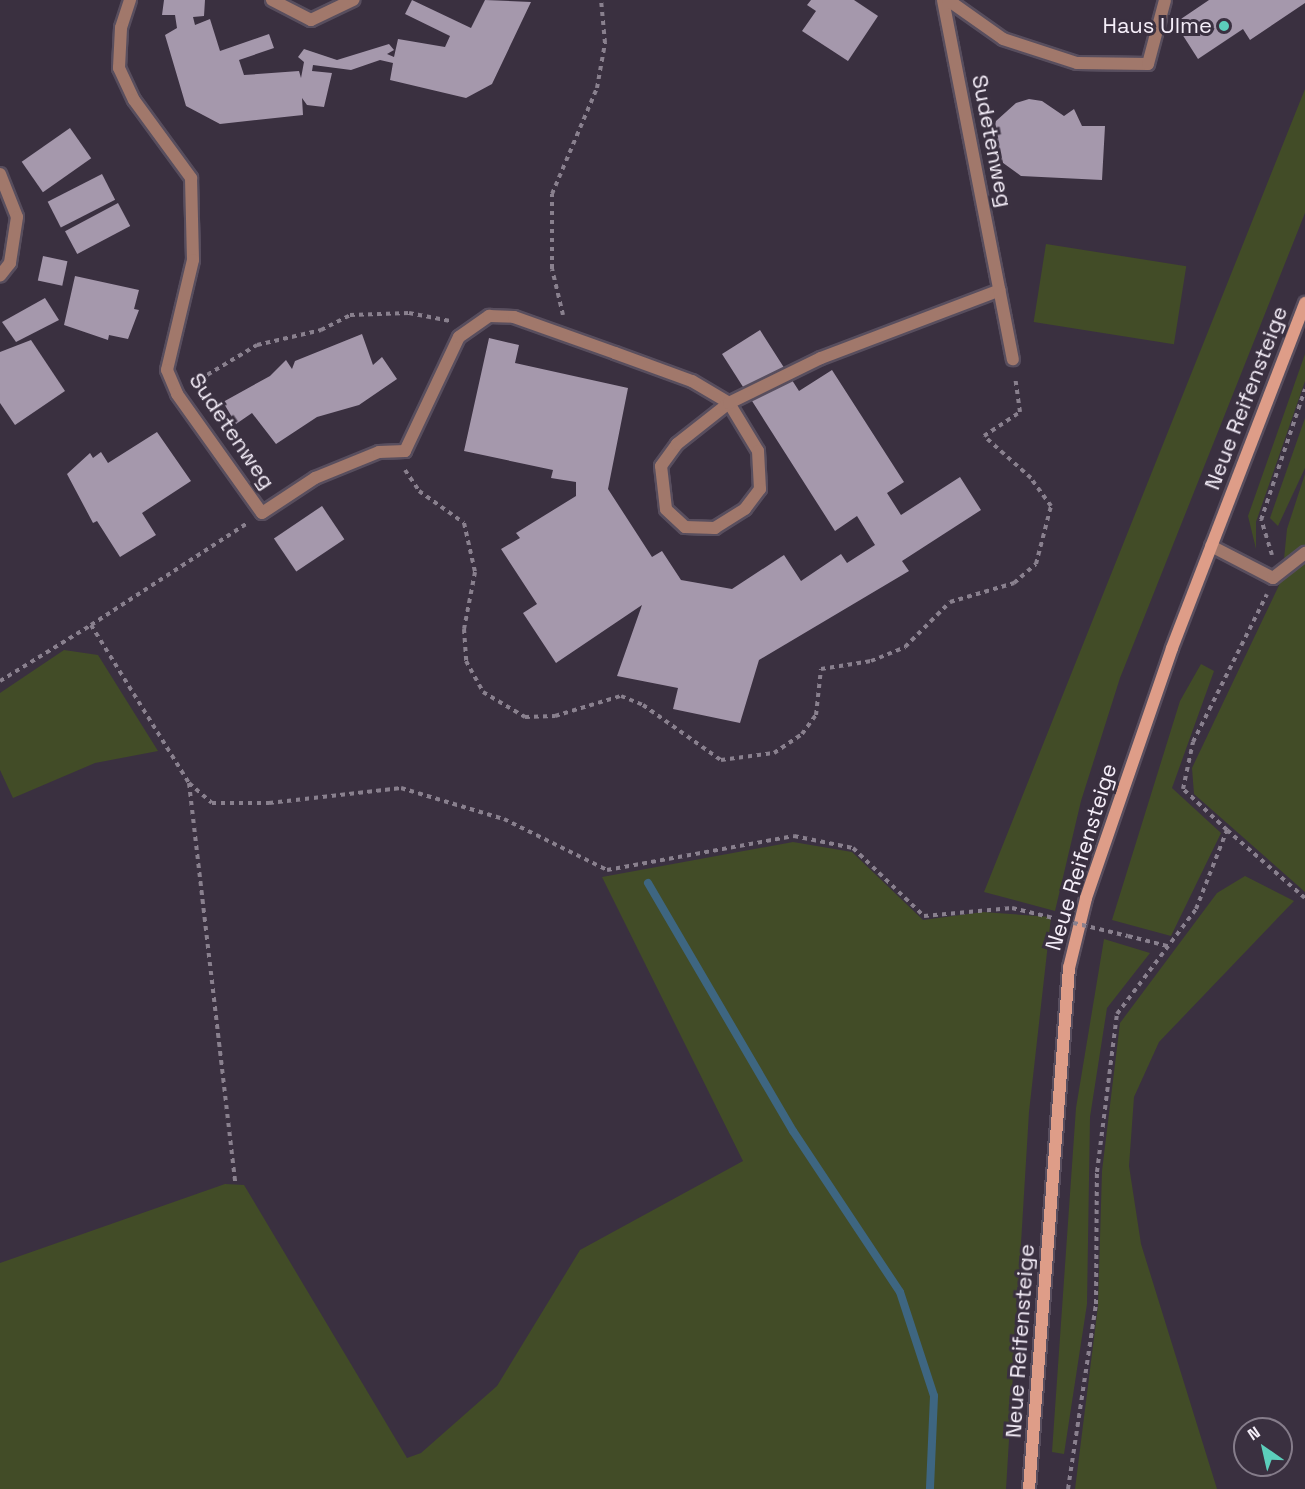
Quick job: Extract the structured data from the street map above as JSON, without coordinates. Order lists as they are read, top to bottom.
{
  "streets": {
    "main road": ["Neue Reifensteige"],
    "street": ["Sudetenweg"]
  },
  "places": ["Haus Ulme"],
  "north": "top left"
}
